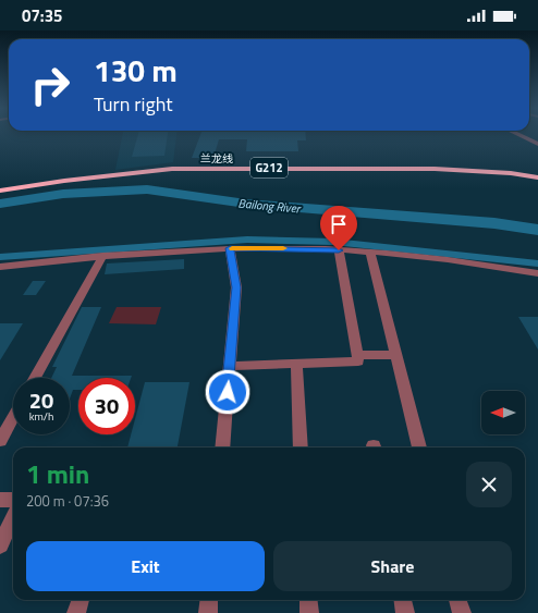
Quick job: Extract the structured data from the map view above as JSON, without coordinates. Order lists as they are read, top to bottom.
{
  "streets": {
    "highway": ["兰龙线", "G212"]
  },
  "water": ["Bailong River"],
  "north": "left",
  "page": {
    "status": "07:35",
    "turn": ["130 m", "Turn right"],
    "speed": "20 km/h",
    "limit": "30",
    "heading": ["1 min", "200 m · 07:36"],
    "buttons": ["Exit", "Share"]
  }
}
